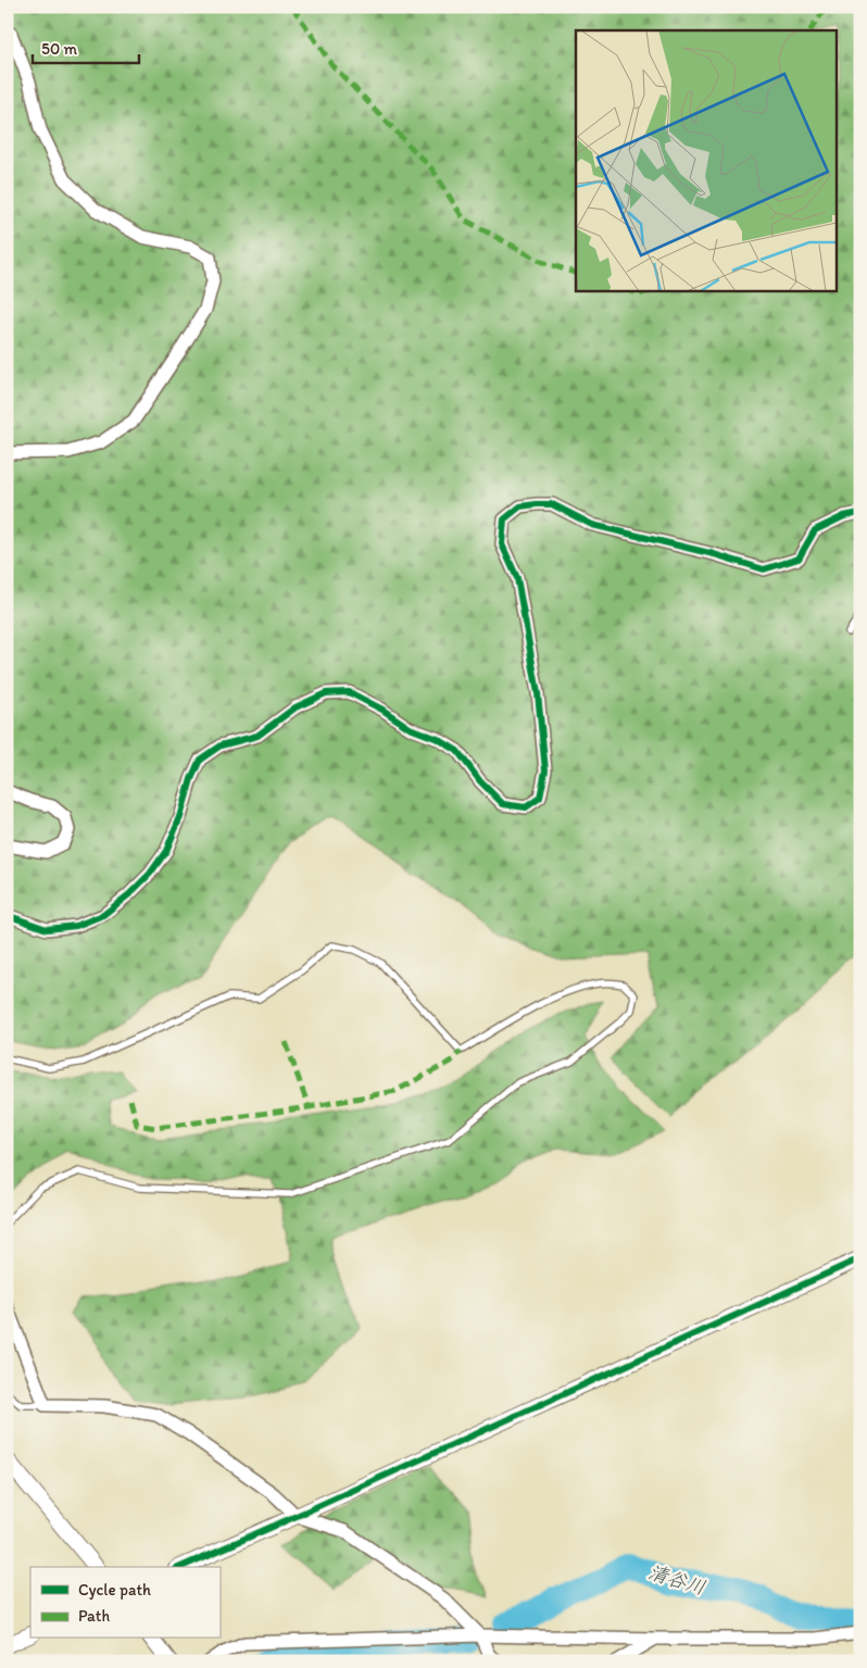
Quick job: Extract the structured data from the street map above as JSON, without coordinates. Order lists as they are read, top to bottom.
{
  "water": ["清谷川"],
  "legend": ["Cycle path", "Path"],
  "scale_bar": "50 m"
}
